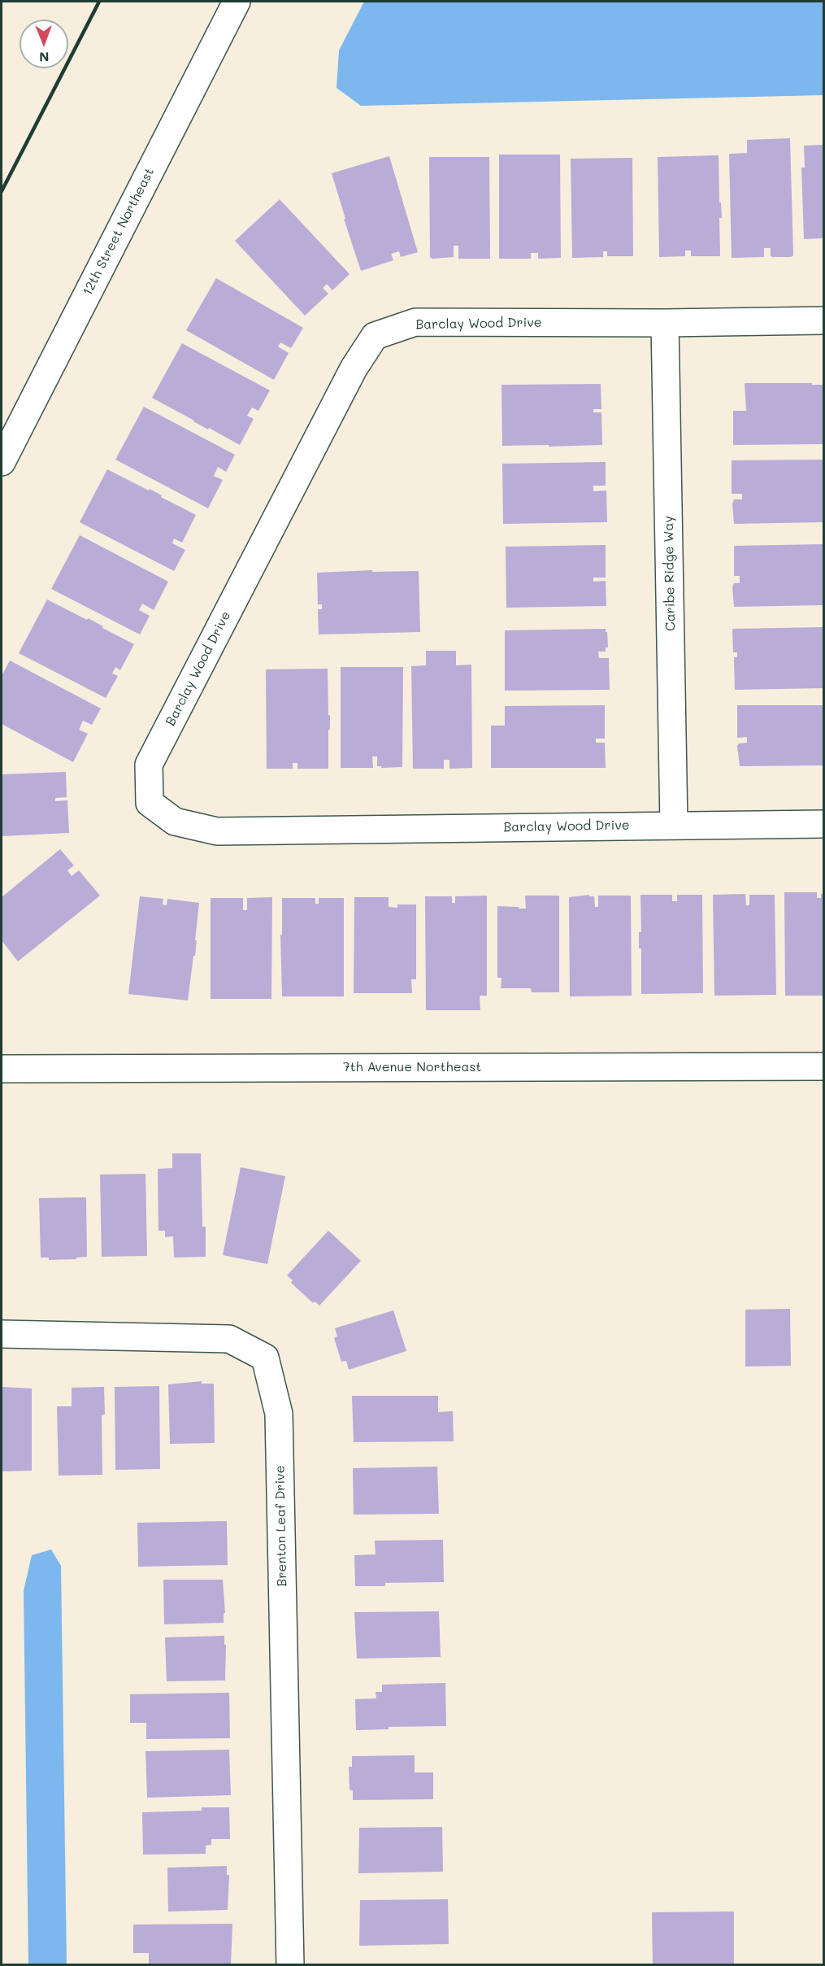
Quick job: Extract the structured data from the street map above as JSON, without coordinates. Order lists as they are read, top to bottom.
{
  "streets": {
    "street": [
      "12th Street Northeast",
      "Barclay Wood Drive",
      "Caribe Ridge Way",
      "7th Avenue Northeast",
      "Brenton Leaf Drive"
    ]
  },
  "crossings": [
    ["Barclay Wood Drive", "Caribe Ridge Way"]
  ],
  "north": "bottom"
}
